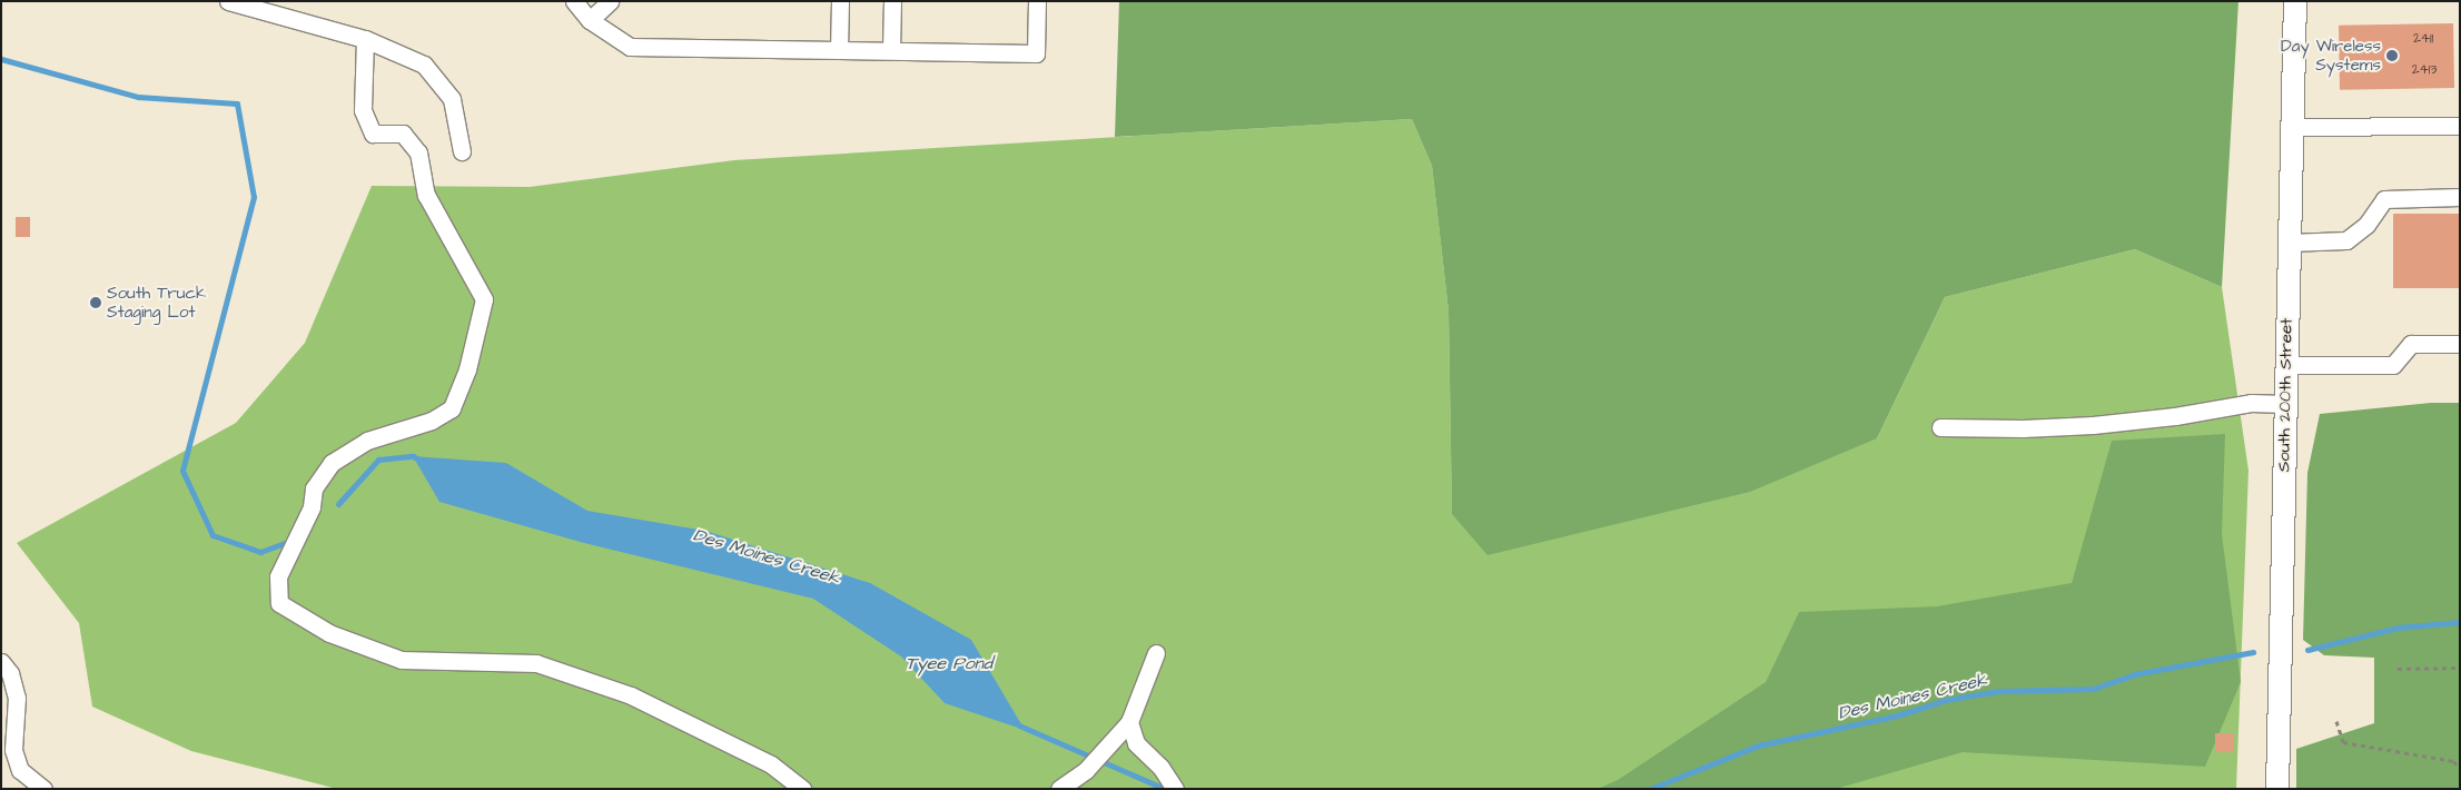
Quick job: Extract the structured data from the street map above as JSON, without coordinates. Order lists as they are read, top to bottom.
{
  "streets": {
    "main road": ["South 200th Street"]
  },
  "water": ["Des Moines Creek", "Tyee Pond"],
  "places": ["Day Wireless Systems", "South Truck Staging Lot"],
  "house_numbers": ["2411", "2413"]
}
